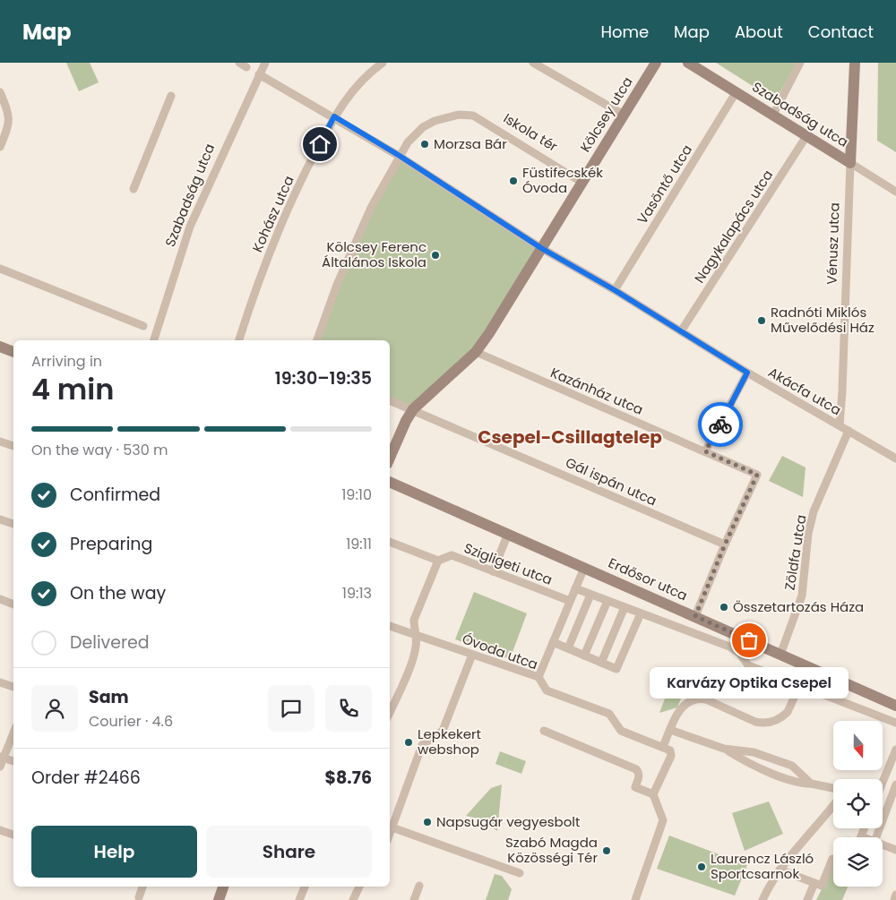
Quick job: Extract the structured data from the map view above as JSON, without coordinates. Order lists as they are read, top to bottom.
{
  "streets": {
    "street": [
      "Kölcsey utca",
      "Szabadság utca",
      "Iskola tér",
      "Vasöntő utca",
      "Kohász utca",
      "Nagykalapács utca",
      "Vénusz utca",
      "Kazánház utca",
      "Akácfa utca",
      "Gál ispán utca",
      "Zöldfa utca",
      "Szigligeti utca",
      "Erdősor utca",
      "Óvoda utca"
    ]
  },
  "crossings": [
    ["Kölcsey utca", "Iskola tér"],
    ["Szabadság utca", "Vasöntő utca"],
    ["Szabadság utca", "Nagykalapács utca"],
    ["Szabadság utca", "Vénusz utca"],
    ["Vasöntő utca", "Akácfa utca"],
    ["Nagykalapács utca", "Akácfa utca"],
    ["Vénusz utca", "Akácfa utca"],
    ["Kazánház utca", "Gál ispán utca"],
    ["Akácfa utca", "Zöldfa utca"],
    ["Zöldfa utca", "Erdősor utca"]
  ],
  "districts": ["Csepel-Csillagtelep"],
  "places": [
    "Morzsa Bár",
    "Füstifecskék Óvoda",
    "Kölcsey Ferenc Általános Iskola",
    "Radnóti Miklós Művelődési Ház",
    "Összetartozás Háza",
    "Karvázy Optika Csepel",
    "Lepkekert webshop",
    "Napsugár vegyesbolt",
    "Szabó Magda Közösségi Tér",
    "Laurencz László Sportcsarnok"
  ],
  "north": "bottom",
  "page": {
    "header": "Map",
    "nav": [
      "Home",
      "Map",
      "About",
      "Contact"
    ],
    "heading": ["4 min", "Arriving in", "19:30–19:35"],
    "panel": [
      "Sam",
      "Courier · 4.6",
      "Order #2466",
      "$8.76"
    ],
    "bar": "On the way · 530 m",
    "list": [
      ["Confirmed", "19:10"],
      ["Preparing", "19:11"],
      ["On the way", "19:13"],
      "Delivered"
    ],
    "bubble": "Karvázy Optika Csepel",
    "buttons": ["Help", "Share"]
  }
}
